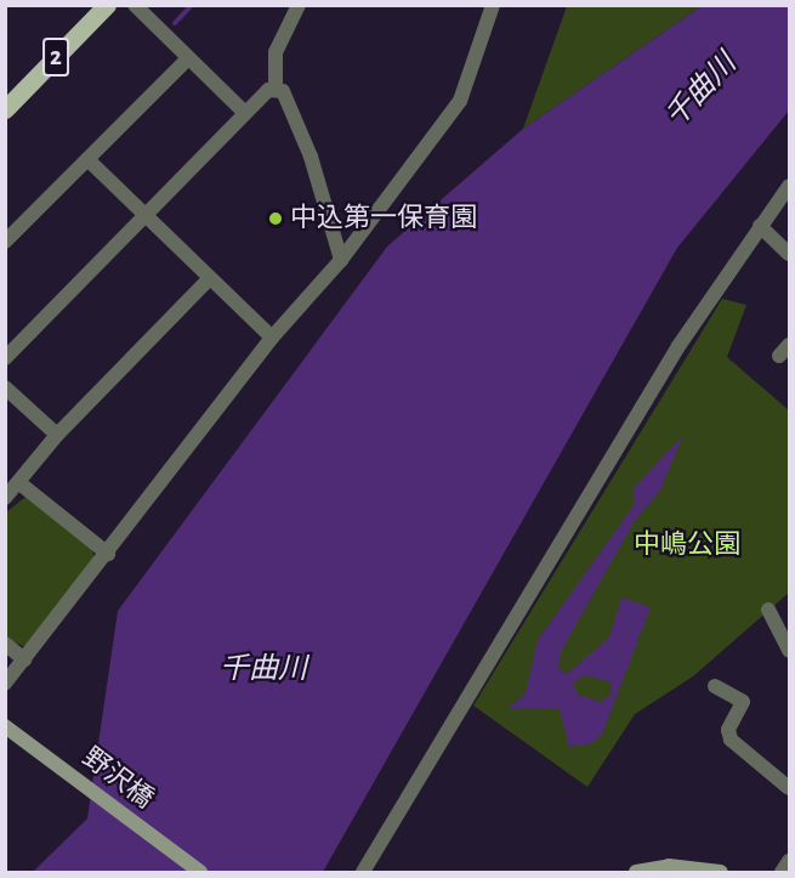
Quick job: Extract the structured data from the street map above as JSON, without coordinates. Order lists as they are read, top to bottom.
{
  "streets": {
    "main road": ["2", "野沢橋"]
  },
  "water": ["千曲川"],
  "parks": ["中嶋公園"],
  "places": ["中込第一保育園"]
}
